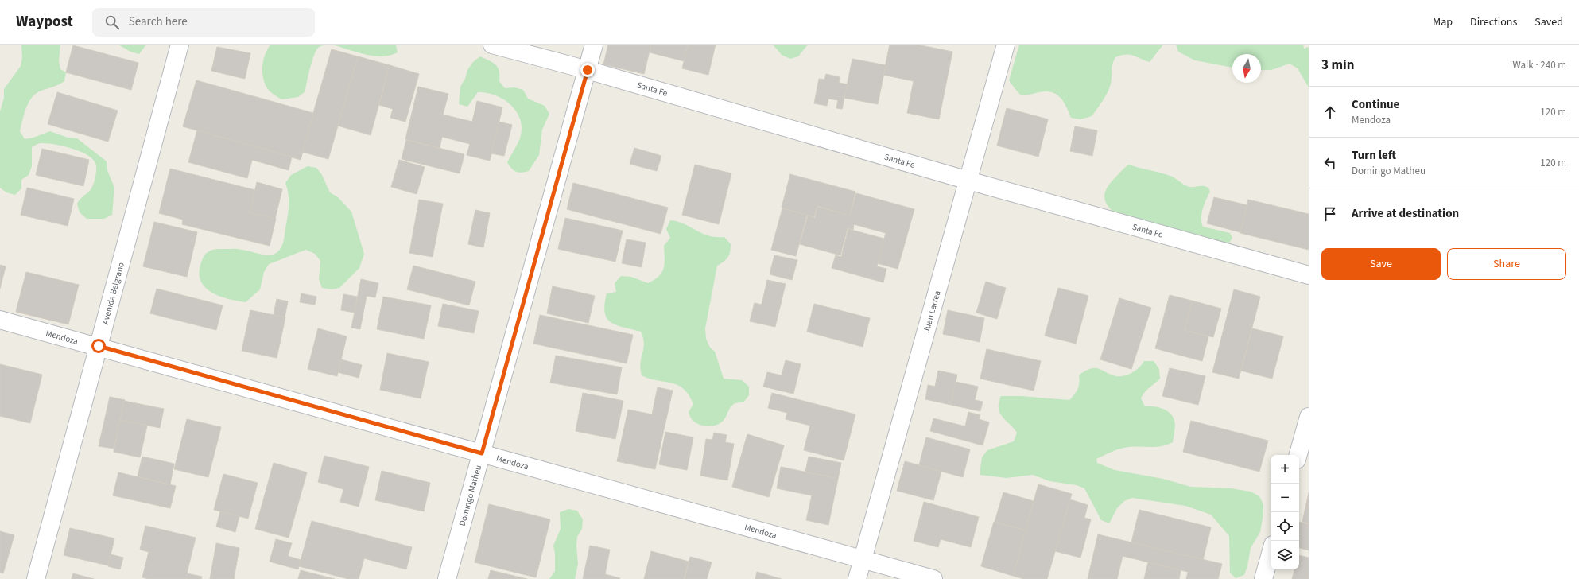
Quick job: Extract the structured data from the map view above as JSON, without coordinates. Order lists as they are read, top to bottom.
{
  "streets": {
    "street": [
      "Santa Fe",
      "Avenida Belgrano",
      "Juan Larrea",
      "Mendoza",
      "Domingo Matheu"
    ]
  },
  "crossings": [
    ["Santa Fe", "Juan Larrea"],
    ["Santa Fe", "Domingo Matheu"],
    ["Avenida Belgrano", "Mendoza"],
    ["Juan Larrea", "Mendoza"],
    ["Mendoza", "Domingo Matheu"]
  ],
  "north": "bottom",
  "page": {
    "header": "Waypost",
    "search": "Search here",
    "nav": ["Map", "Directions", "Saved"],
    "heading": ["3 min", "Walk · 240 m"],
    "list": [
      ["Continue", "Mendoza", "120 m"],
      ["Turn left", "Domingo Matheu", "120 m"],
      "Arrive at destination"
    ],
    "buttons": ["Save", "Share"],
    "map_buttons": ["+", "−"]
  }
}
